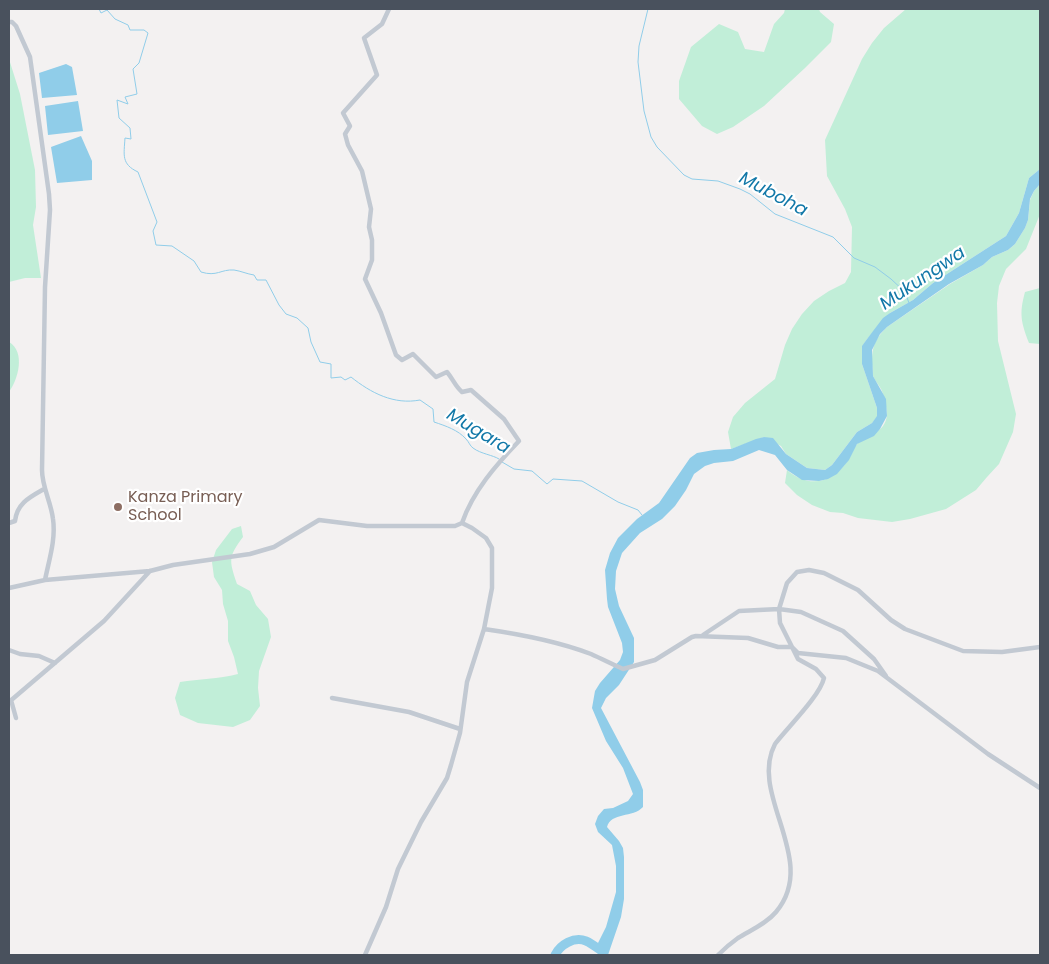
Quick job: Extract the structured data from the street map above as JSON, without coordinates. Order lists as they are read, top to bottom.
{
  "water": ["Muboha", "Mukungwa", "Mugara"],
  "places": ["Kanza Primary School"]
}
